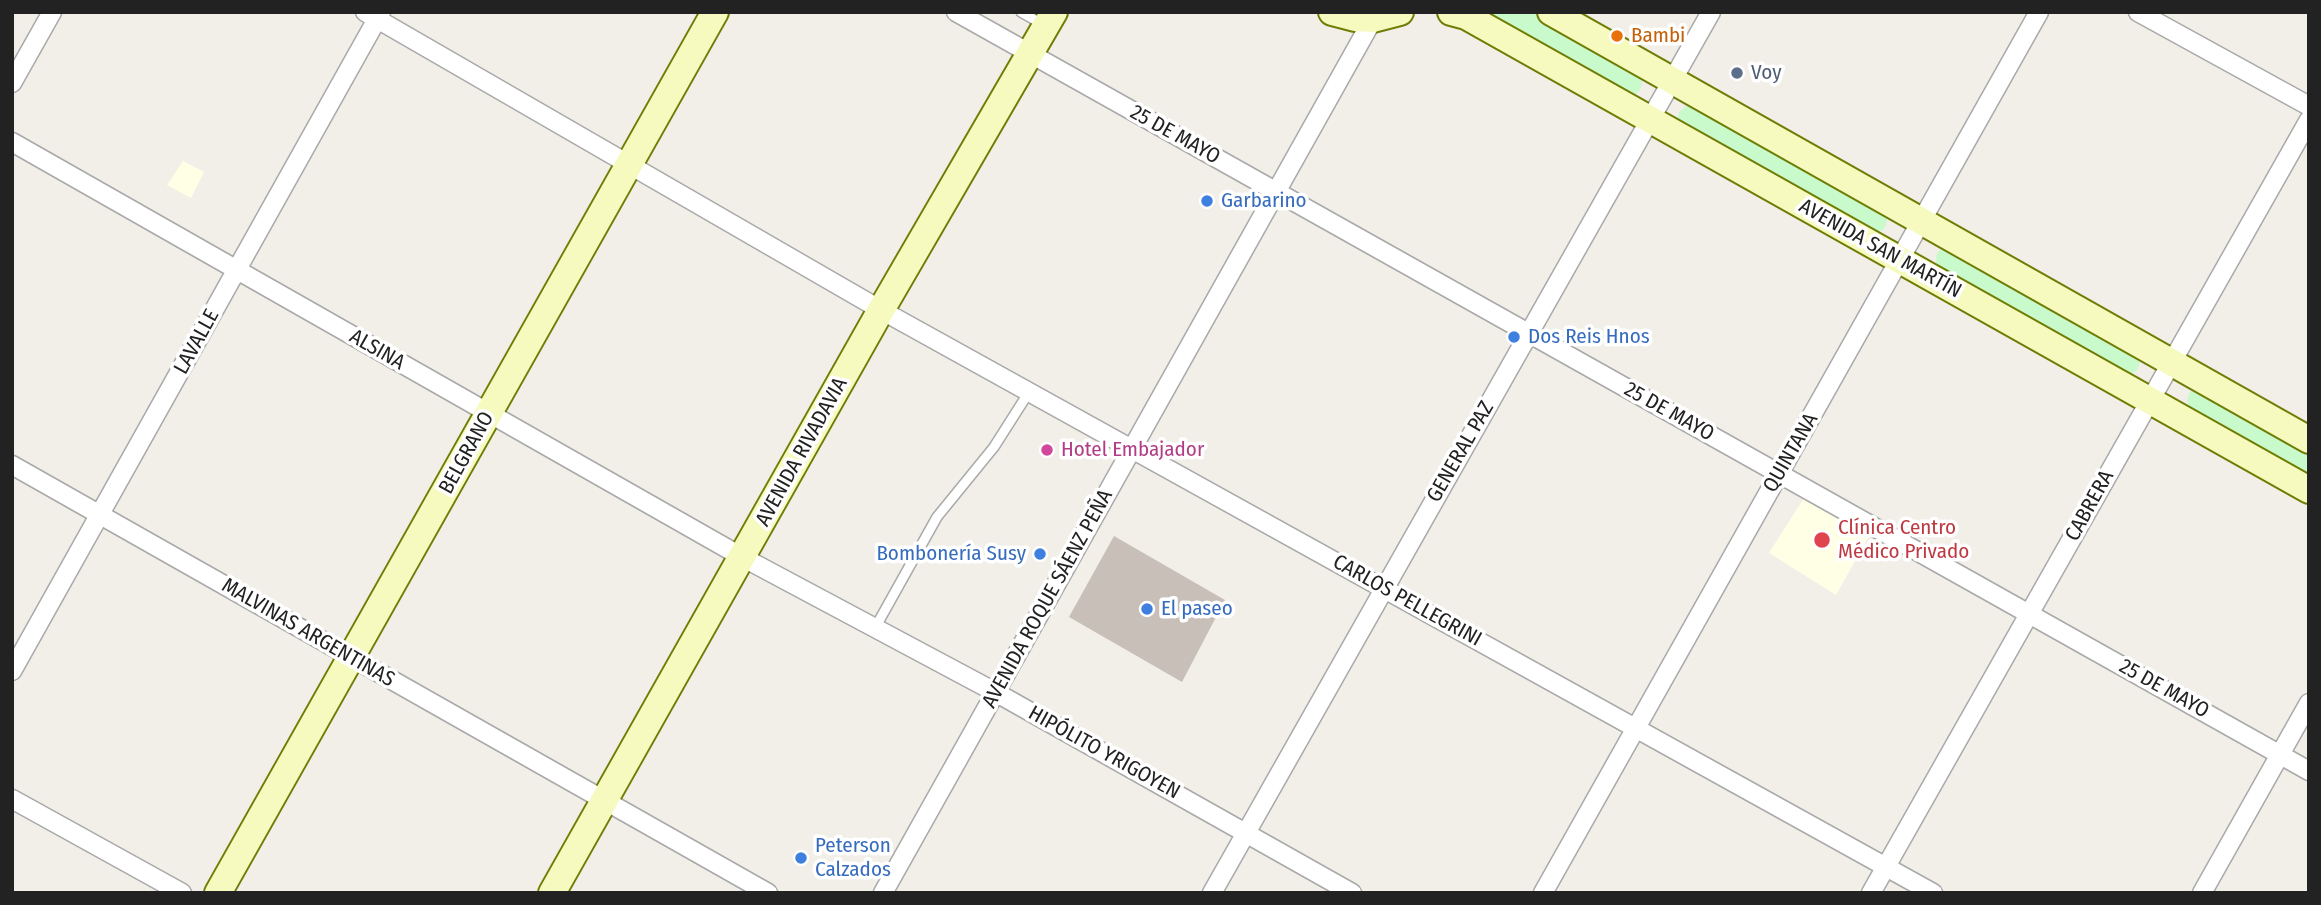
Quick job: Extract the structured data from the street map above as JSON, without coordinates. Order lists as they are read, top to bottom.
{
  "streets": {
    "main road": ["AVENIDA SAN MARTÍN", "AVENIDA RIVADAVIA", "BELGRANO"],
    "street": [
      "25 DE MAYO",
      "LAVALLE",
      "ALSINA",
      "GENERAL PAZ",
      "QUINTANA",
      "CABRERA",
      "AVENIDA ROQUE SÁENZ PEÑA",
      "CARLOS PELLEGRINI",
      "MALVINAS ARGENTINAS",
      "HIPÓLITO YRIGOYEN"
    ]
  },
  "crossings": [
    ["25 DE MAYO", "AVENIDA RIVADAVIA"],
    ["25 DE MAYO", "GENERAL PAZ"],
    ["25 DE MAYO", "QUINTANA"],
    ["25 DE MAYO", "CABRERA"],
    ["25 DE MAYO", "AVENIDA ROQUE SÁENZ PEÑA"],
    ["AVENIDA SAN MARTÍN", "GENERAL PAZ"],
    ["AVENIDA SAN MARTÍN", "QUINTANA"],
    ["AVENIDA SAN MARTÍN", "CABRERA"],
    ["LAVALLE", "ALSINA"],
    ["LAVALLE", "CARLOS PELLEGRINI"],
    ["LAVALLE", "MALVINAS ARGENTINAS"],
    ["ALSINA", "AVENIDA RIVADAVIA"],
    ["ALSINA", "BELGRANO"],
    ["ALSINA", "HIPÓLITO YRIGOYEN"],
    ["AVENIDA RIVADAVIA", "CARLOS PELLEGRINI"],
    ["AVENIDA RIVADAVIA", "MALVINAS ARGENTINAS"],
    ["AVENIDA RIVADAVIA", "HIPÓLITO YRIGOYEN"],
    ["GENERAL PAZ", "CARLOS PELLEGRINI"],
    ["GENERAL PAZ", "HIPÓLITO YRIGOYEN"],
    ["BELGRANO", "CARLOS PELLEGRINI"],
    ["BELGRANO", "MALVINAS ARGENTINAS"],
    ["QUINTANA", "CARLOS PELLEGRINI"],
    ["CABRERA", "CARLOS PELLEGRINI"],
    ["AVENIDA ROQUE SÁENZ PEÑA", "CARLOS PELLEGRINI"],
    ["AVENIDA ROQUE SÁENZ PEÑA", "HIPÓLITO YRIGOYEN"]
  ],
  "places": [
    "Bambi",
    "Voy",
    "Garbarino",
    "Dos Reis Hnos",
    "Hotel Embajador",
    "Clínica Centro Médico Privado",
    "Bombonería Susy",
    "El paseo",
    "Peterson Calzados"
  ]
}
